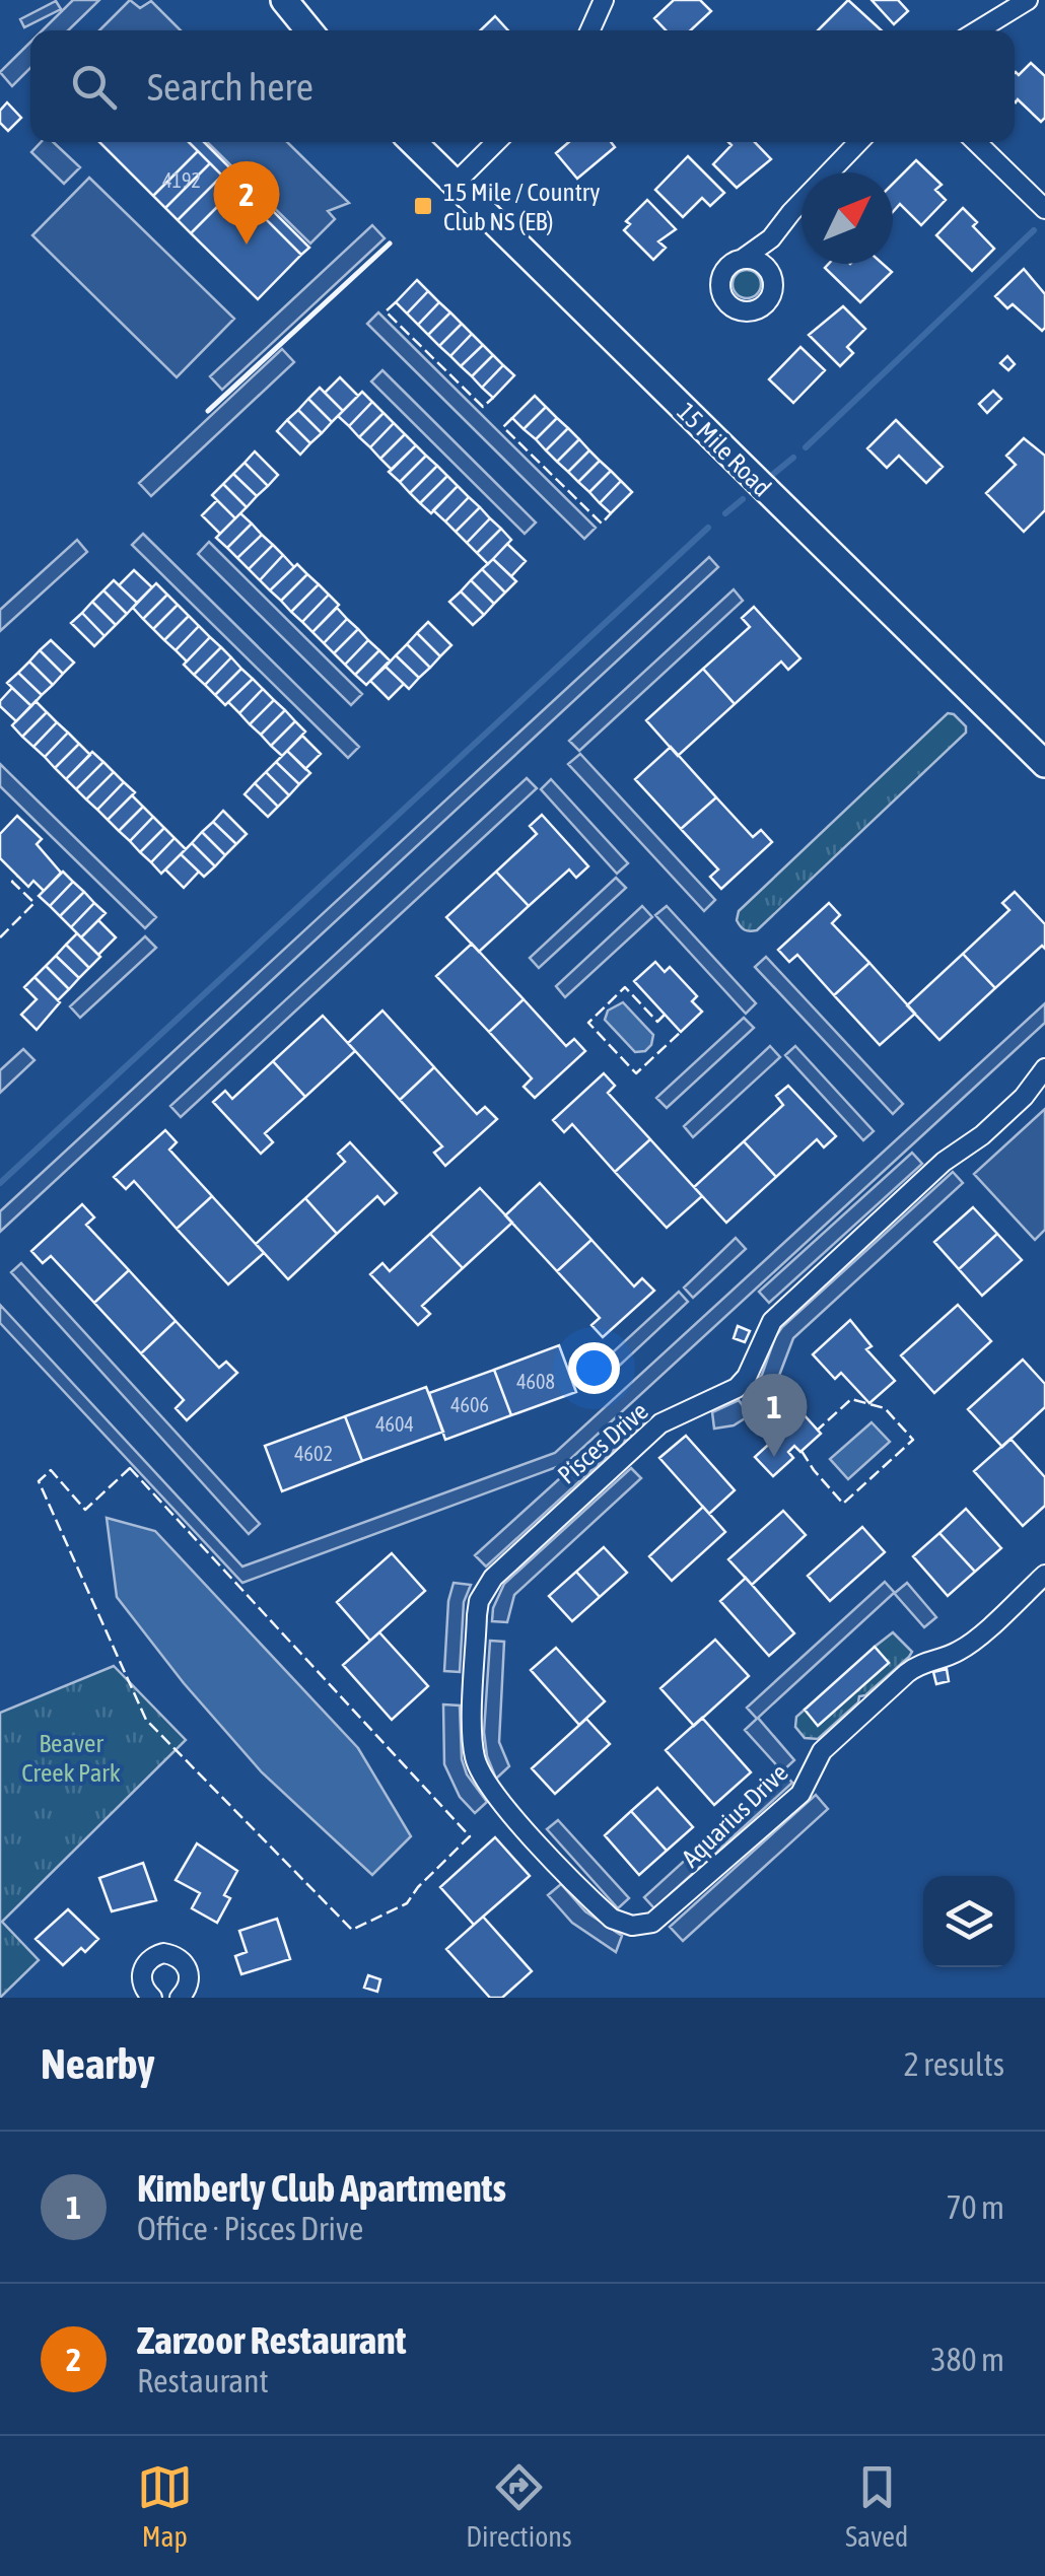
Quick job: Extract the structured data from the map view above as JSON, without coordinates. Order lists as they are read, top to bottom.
{
  "streets": {
    "main road": ["15 Mile Road"],
    "street": ["Pisces Drive", "Aquarius Drive"]
  },
  "crossings": [
    ["Pisces Drive", "Aquarius Drive"]
  ],
  "parks": ["Beaver Creek Park"],
  "places": {
    "transit": ["15 Mile / Country Club NS (EB)"]
  },
  "house_numbers": [
    "4192",
    "4608",
    "4606",
    "4604",
    "4602"
  ],
  "north": "top right",
  "page": {
    "search": "Search here",
    "pins": ["2", "1"],
    "heading": ["Nearby", "2 results"],
    "list": [
      {
        "mark": "1",
        "name": "Kimberly Club Apartments",
        "note": "Office · Pisces Drive",
        "value": "70 m"
      },
      {
        "mark": "2",
        "name": "Zarzoor Restaurant",
        "note": "Restaurant",
        "value": "380 m"
      }
    ],
    "nav": ["Map", "Directions", "Saved"]
  }
}
